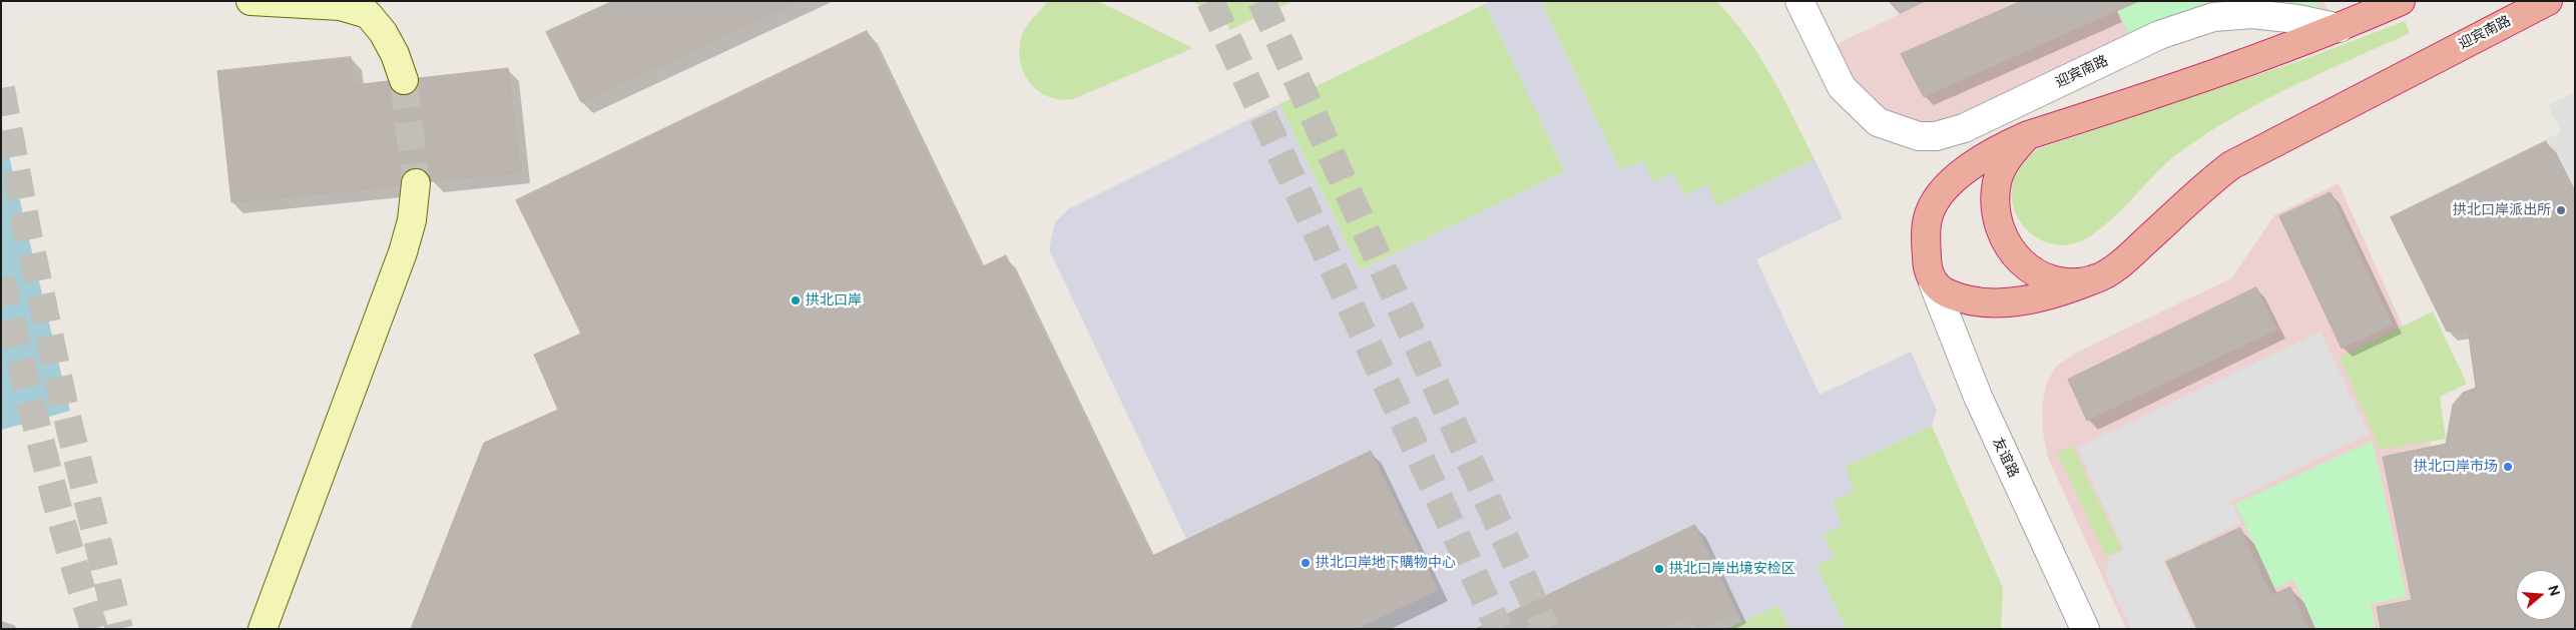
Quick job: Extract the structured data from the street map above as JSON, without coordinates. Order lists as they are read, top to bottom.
{
  "streets": {
    "highway": ["迎宾南路"],
    "street": ["友谊路"]
  },
  "crossings": [
    ["迎宾南路", "友谊路"]
  ],
  "places": [
    "拱北口岸派出所",
    "拱北口岸",
    "拱北口岸市场",
    "拱北口岸地下購物中心",
    "拱北口岸出境安检区"
  ],
  "north": "right"
}
